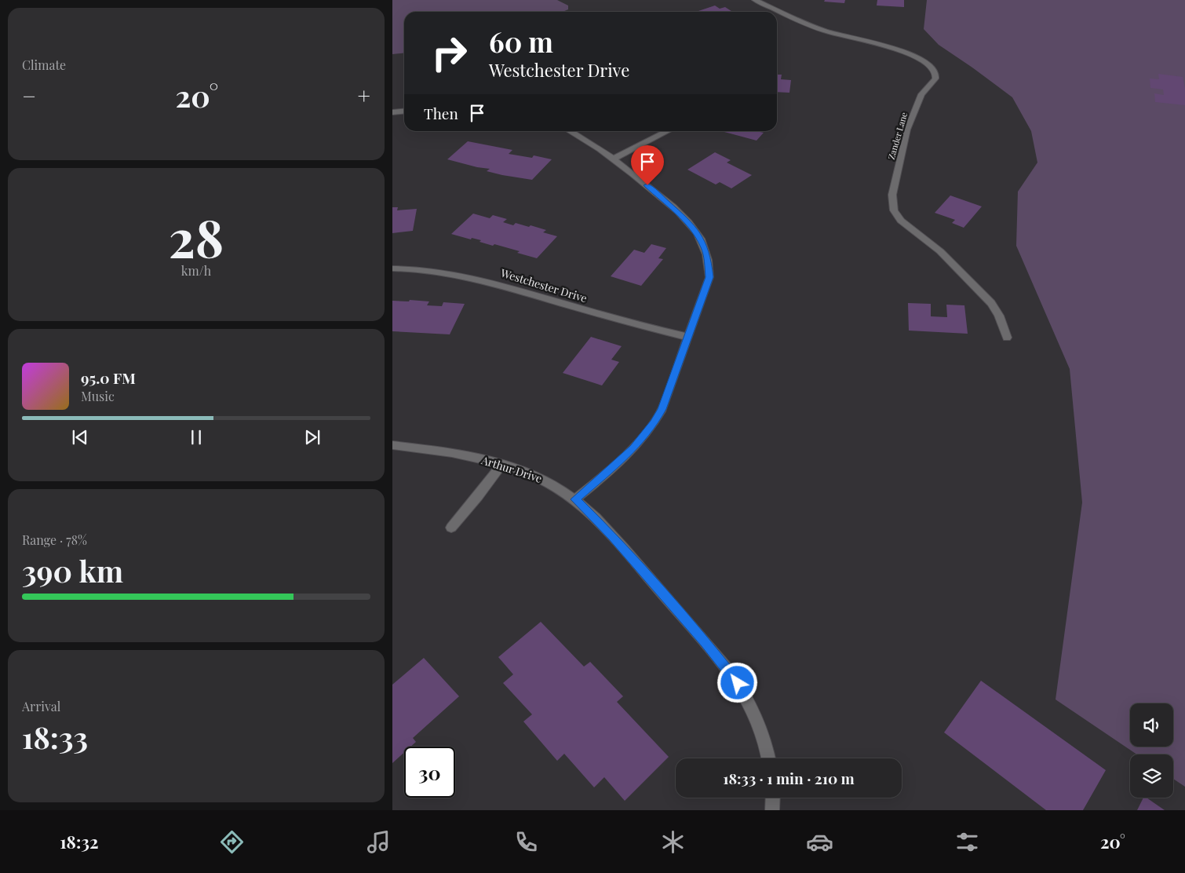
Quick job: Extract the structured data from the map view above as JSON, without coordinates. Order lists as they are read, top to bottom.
{
  "streets": {
    "street": ["Zander Lane", "Westchester Drive", "Arthur Drive"]
  },
  "page": {
    "tile": [
      "Climate",
      ["28", "km/h"],
      ["Range · 78%", "390 km"],
      ["Arrival", "18:33"]
    ],
    "turn": ["60 m", "Westchester Drive"],
    "heat": ["−", "20°", "+"],
    "then": "Then",
    "song": ["95.0 FM", "Music"],
    "limit": "30",
    "trip": "18:33 · 1 min · 210 m",
    "tabs": ["18:32", "20°"]
  }
}
